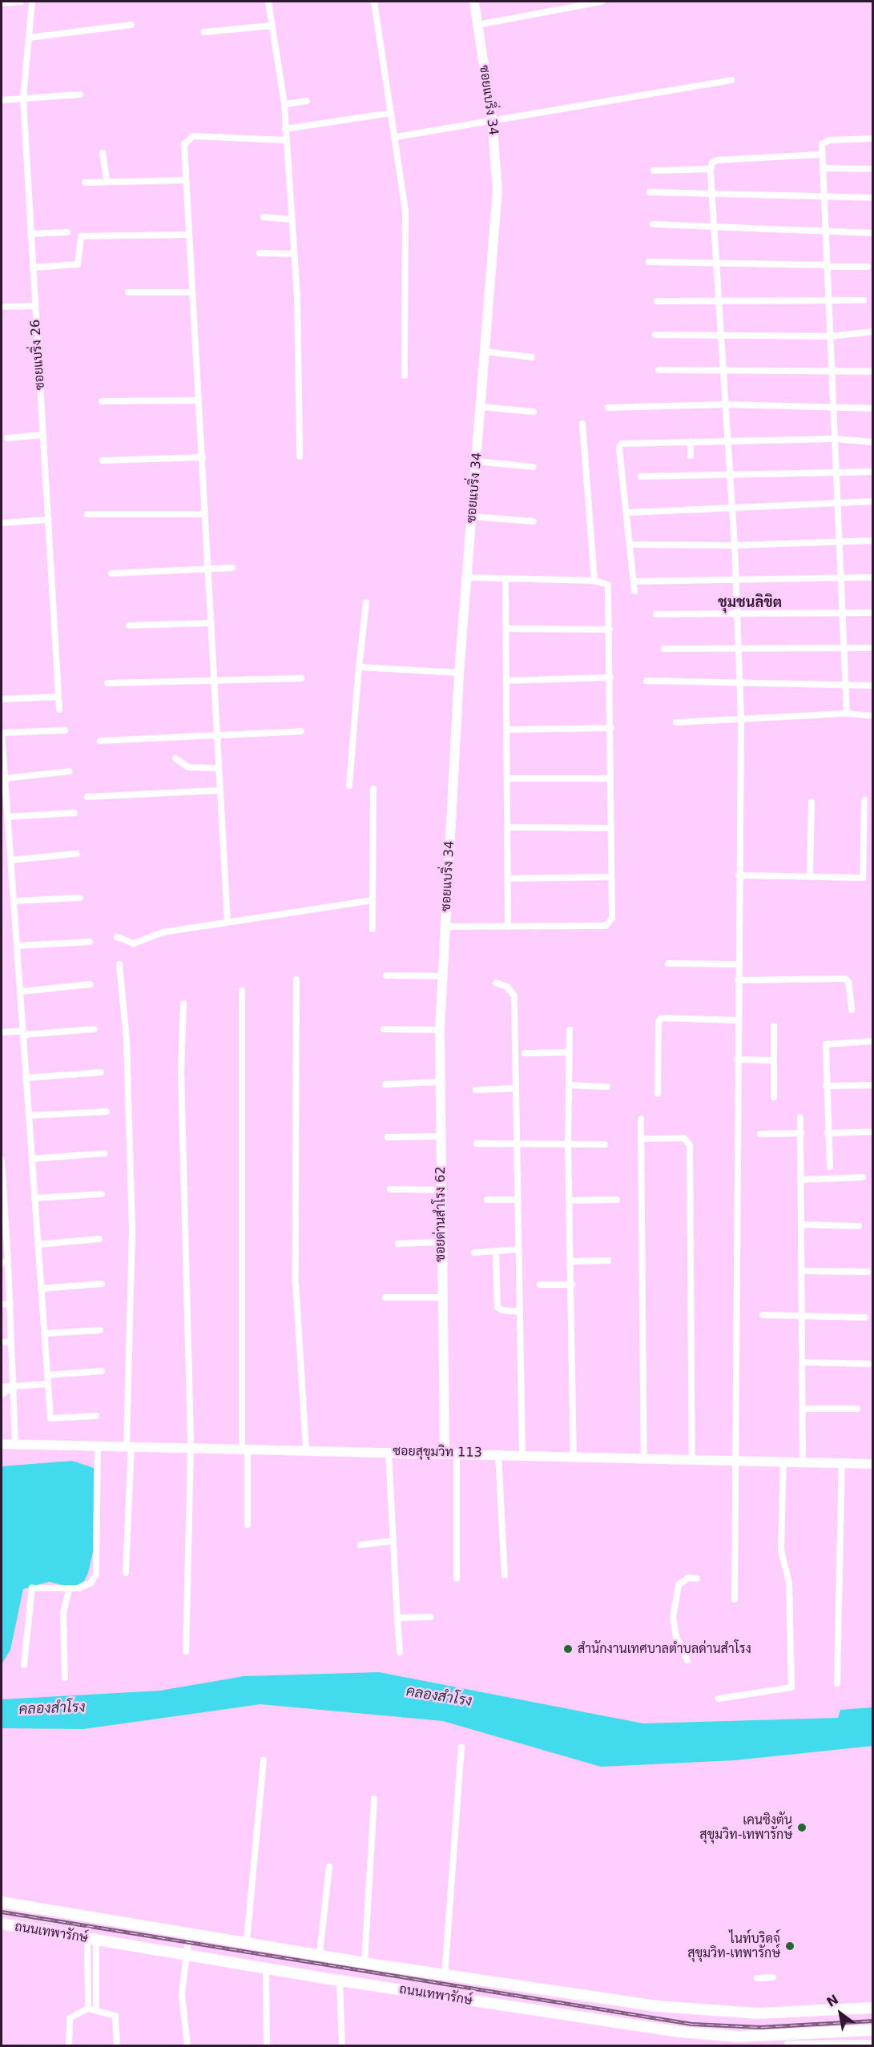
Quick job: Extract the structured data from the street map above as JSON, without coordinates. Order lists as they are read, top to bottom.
{
  "streets": {
    "main road": ["ถนนเทพารักษ์"],
    "street": [
      "ซอยแบริ่ง 34",
      "ซอยแบริ่ง 26",
      "ซอยด่านสำโรง 62",
      "ซอยสุขุมวิท 113"
    ]
  },
  "crossings": [
    ["ซอยแบริ่ง 34", "ซอยด่านสำโรง 62"],
    ["ซอยด่านสำโรง 62", "ซอยสุขุมวิท 113"]
  ],
  "districts": ["ชุมชนลิขิต"],
  "water": ["คลองสำโรง"],
  "places": ["สำนักงานเทศบาลตำบลด่านสำโรง", "เคนซิงตัน สุขุมวิท-เทพารักษ์", "ไนท์บริดจ์ สุขุมวิท-เทพารักษ์"],
  "north": "top left"
}
